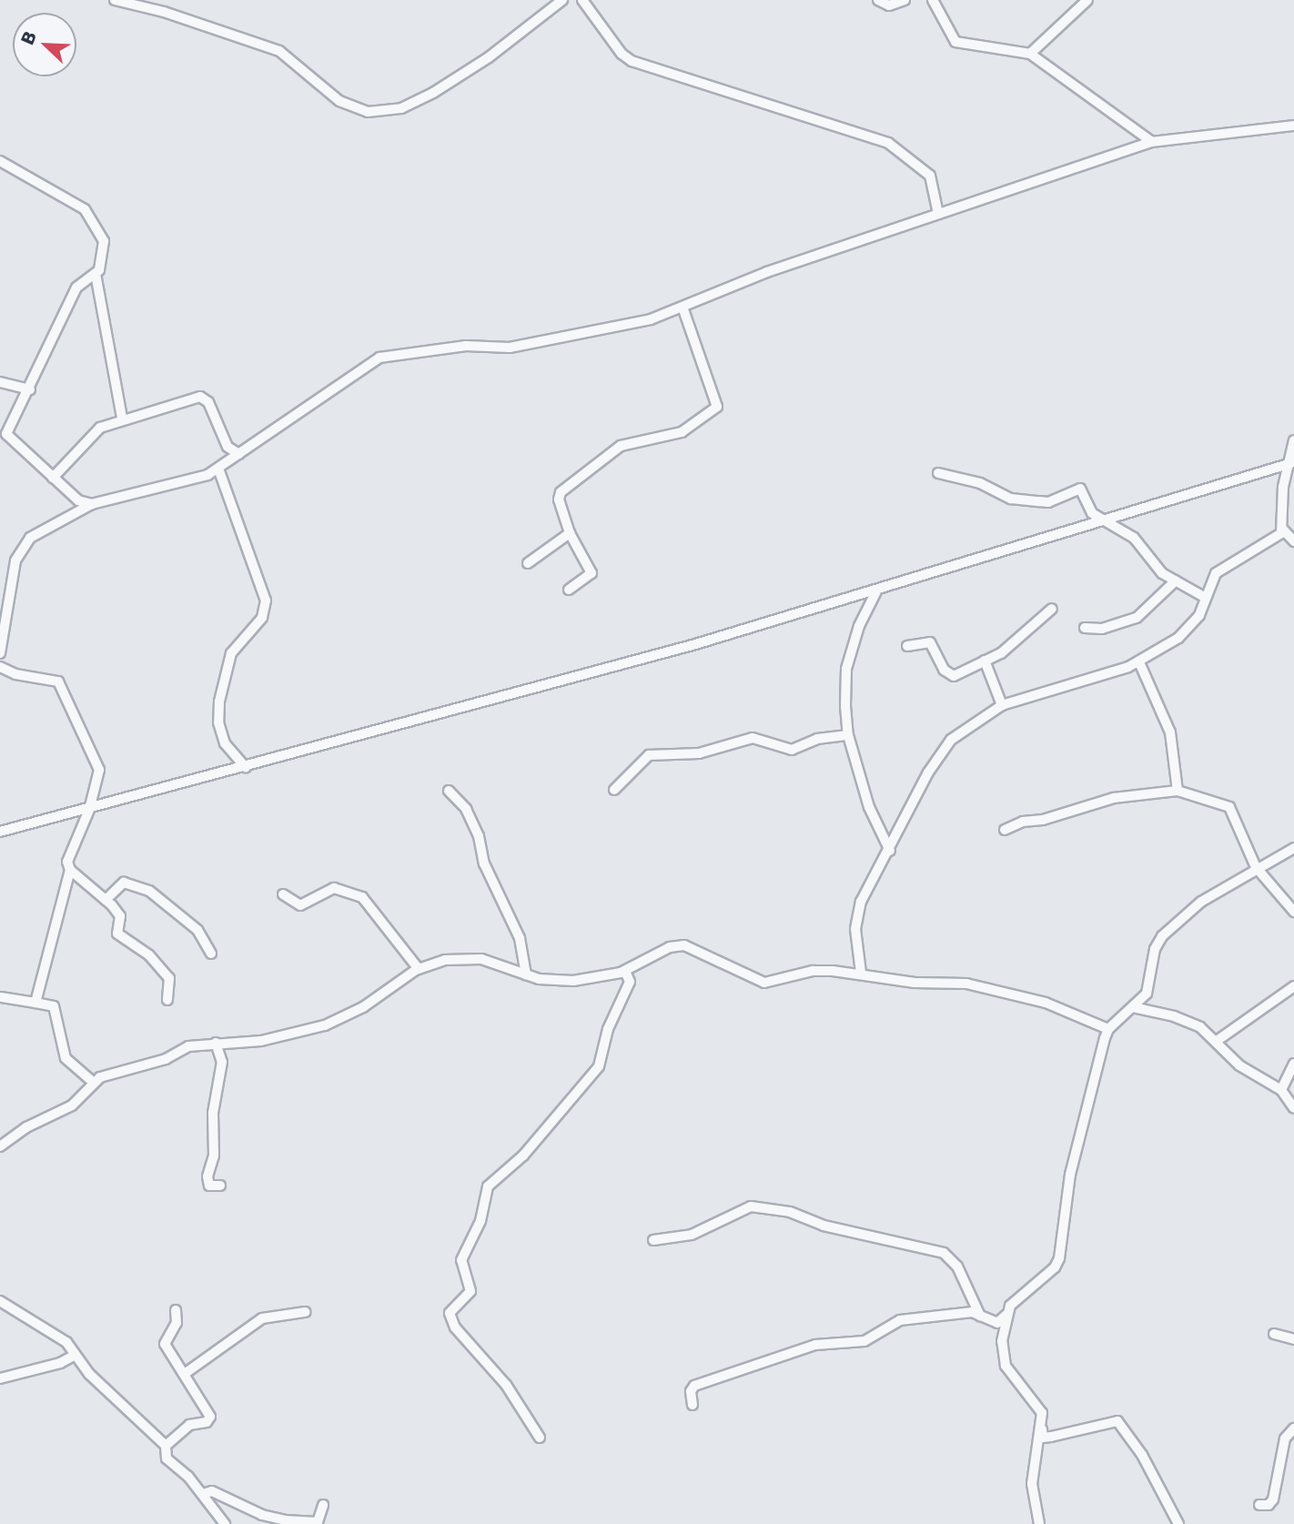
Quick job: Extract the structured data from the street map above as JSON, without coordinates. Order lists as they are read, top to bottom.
{
  "north": "top left"
}
